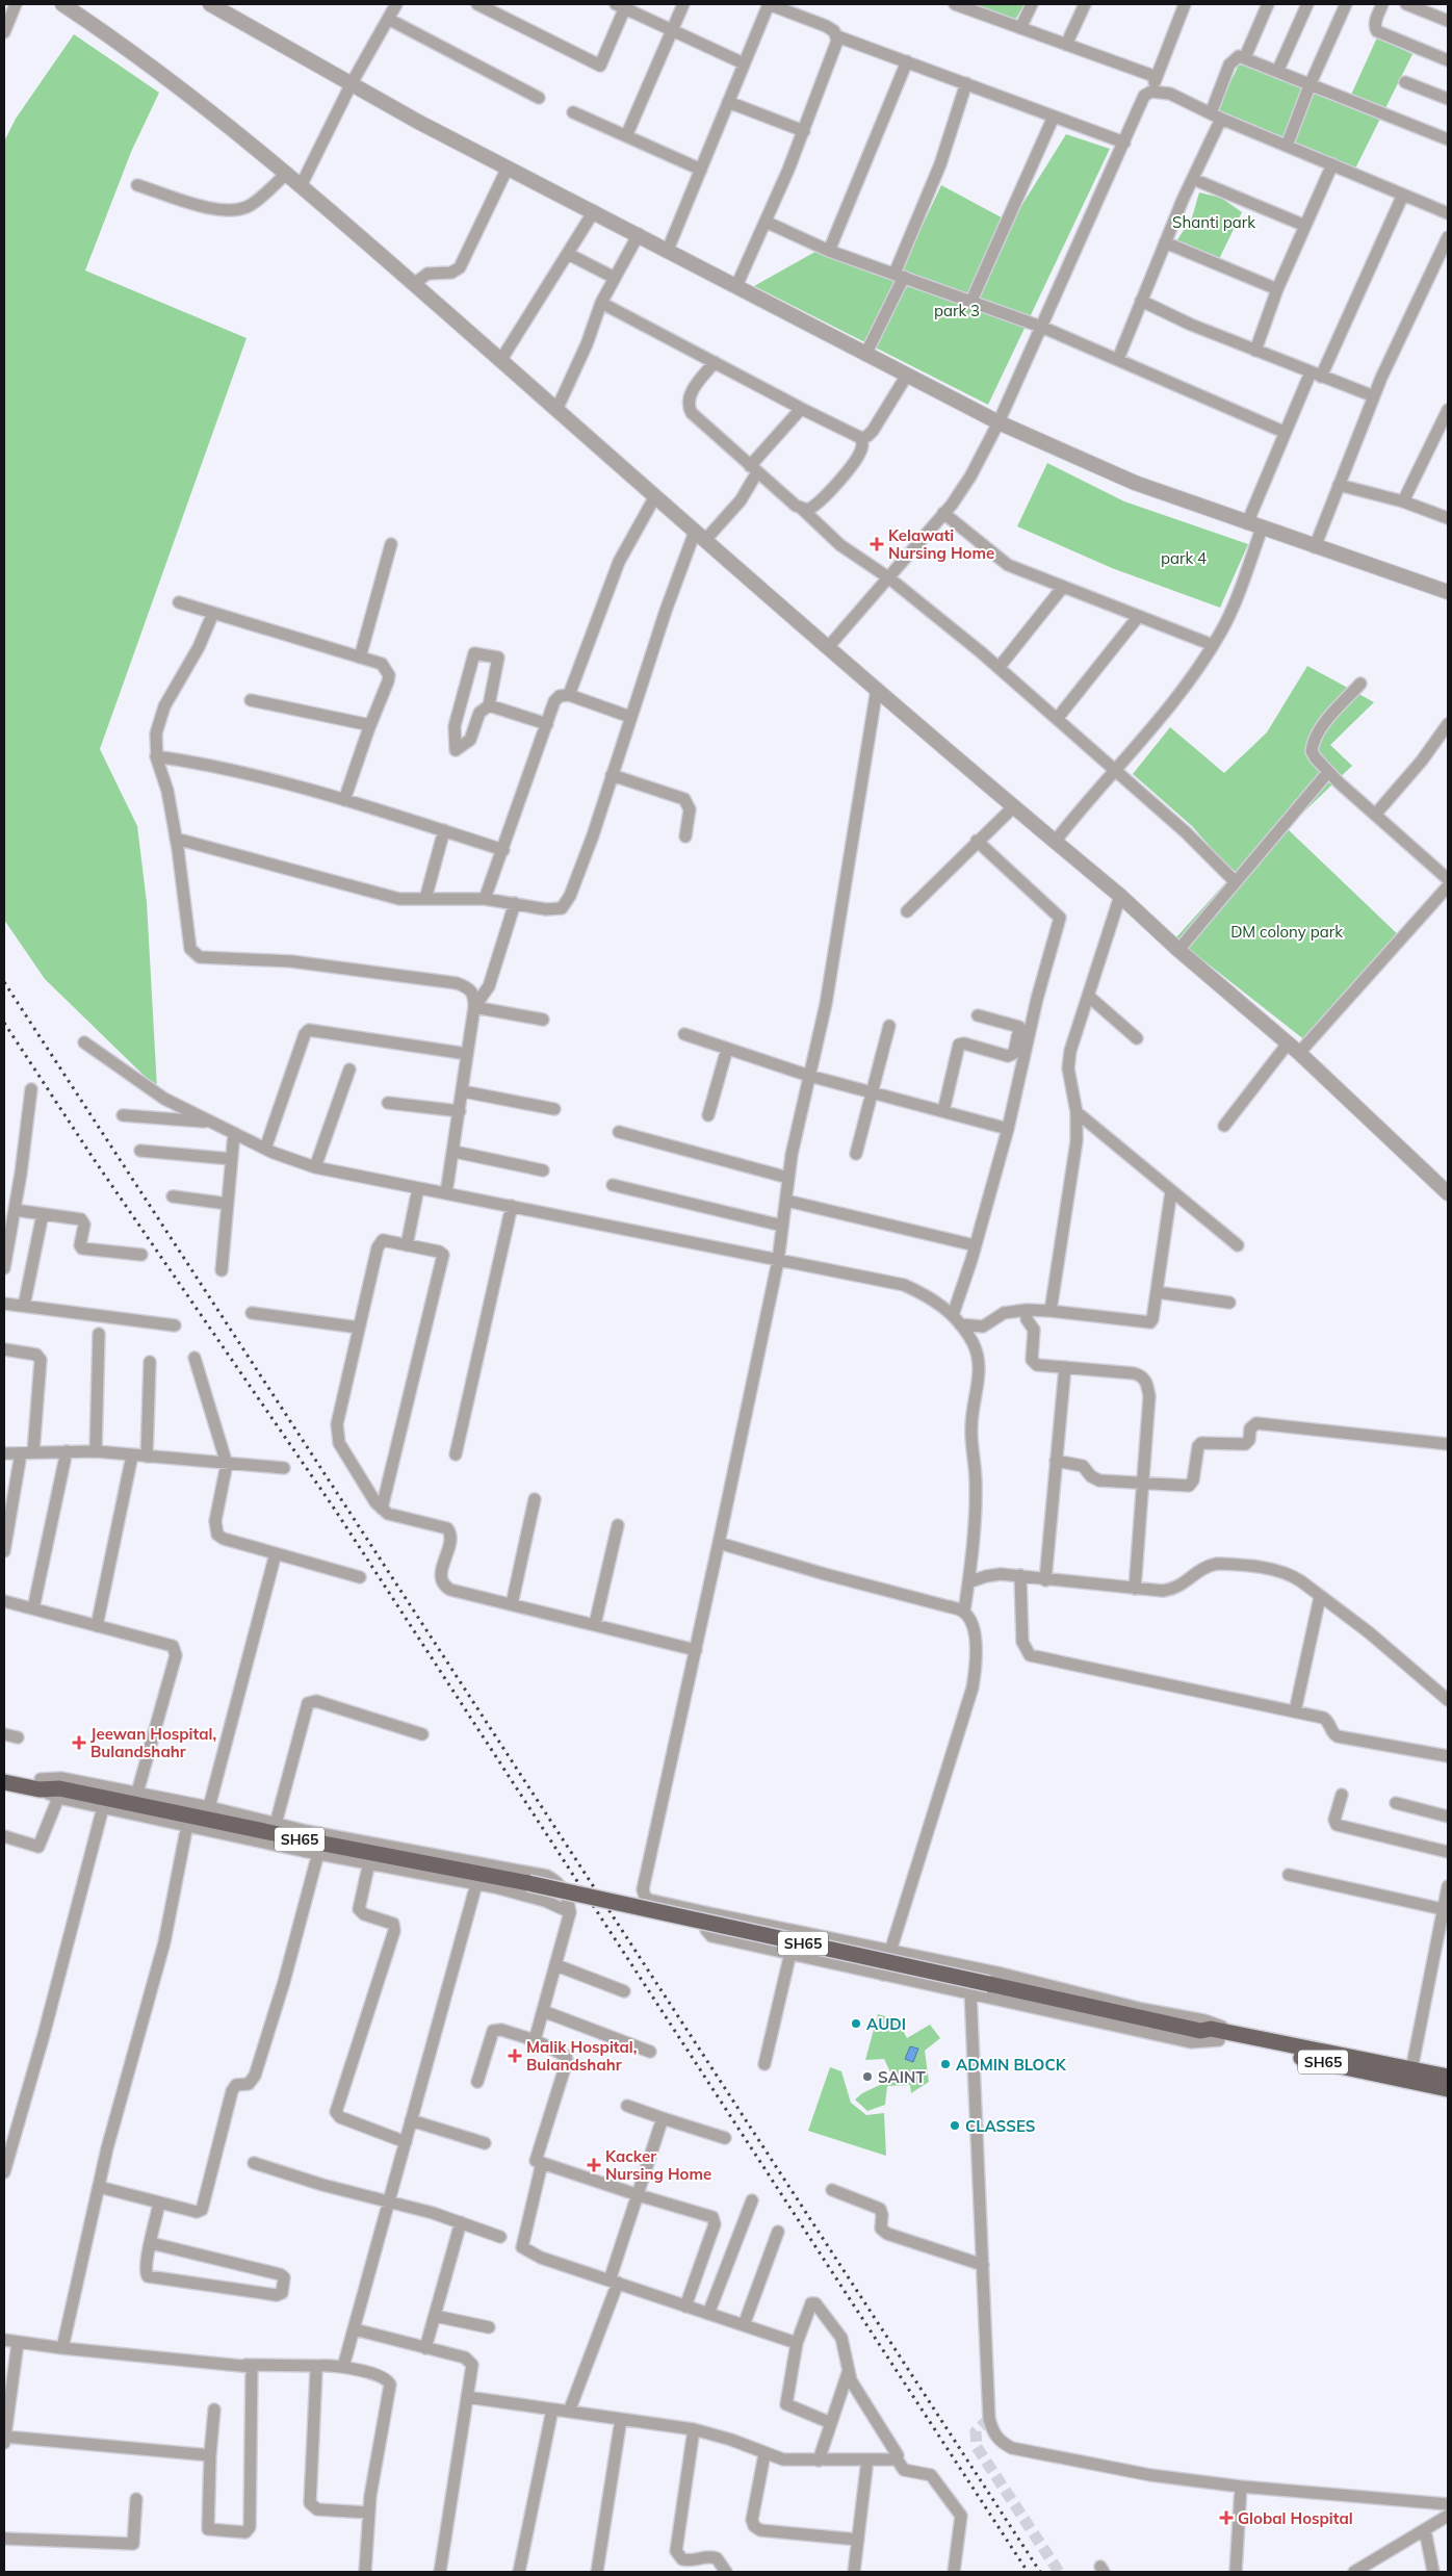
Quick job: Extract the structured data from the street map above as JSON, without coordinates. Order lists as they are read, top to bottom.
{
  "streets": {
    "main road": ["SH65"]
  },
  "parks": [
    "Shanti park",
    "park 3",
    "park 4",
    "DM colony park"
  ],
  "places": {
    "health": [
      "Kelawati Nursing Home",
      "Jeewan Hospital, Bulandshahr",
      "Malik Hospital, Bulandshahr",
      "Kacker Nursing Home",
      "Global Hospital"
    ],
    "other": [
      "AUDI",
      "ADMIN BLOCK",
      "SAINT",
      "CLASSES"
    ]
  }
}
